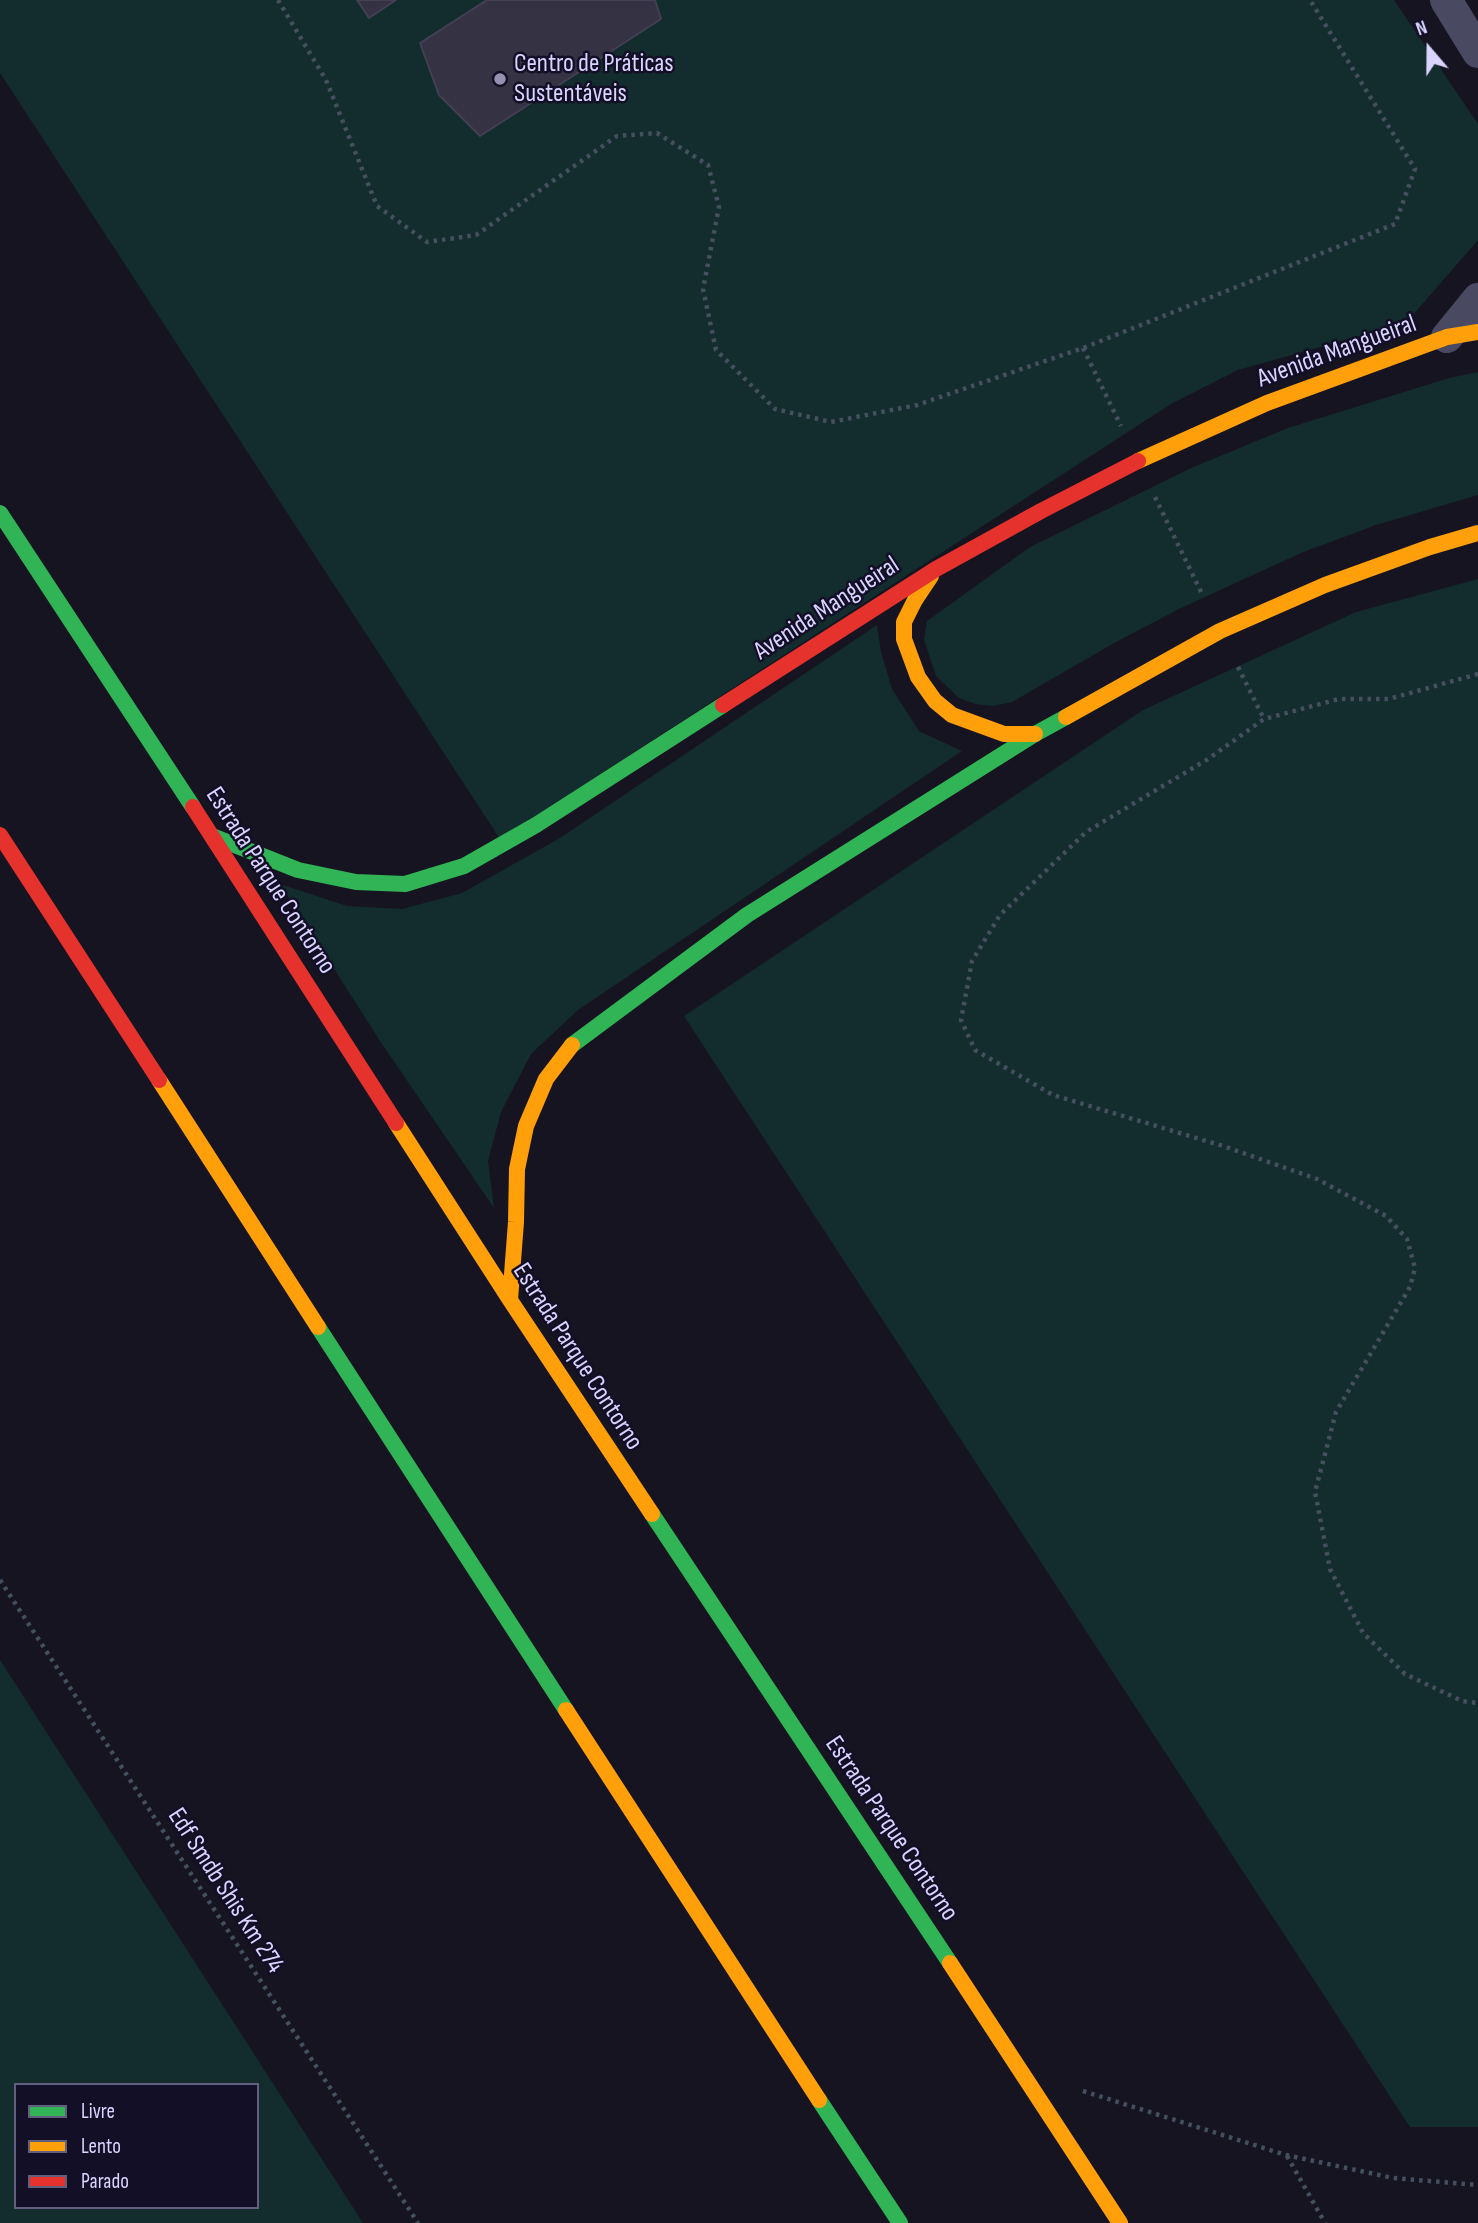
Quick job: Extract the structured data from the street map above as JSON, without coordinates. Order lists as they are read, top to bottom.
{
  "streets": {
    "main road": ["Avenida Mangueiral", "Estrada Parque Contorno"],
    "path": ["Edf Smdb Shis Km 274"]
  },
  "crossings": [
    ["Avenida Mangueiral", "Estrada Parque Contorno"]
  ],
  "places": ["Centro de Práticas Sustentáveis"],
  "legend": ["Livre", "Lento", "Parado"],
  "north": "top"
}
